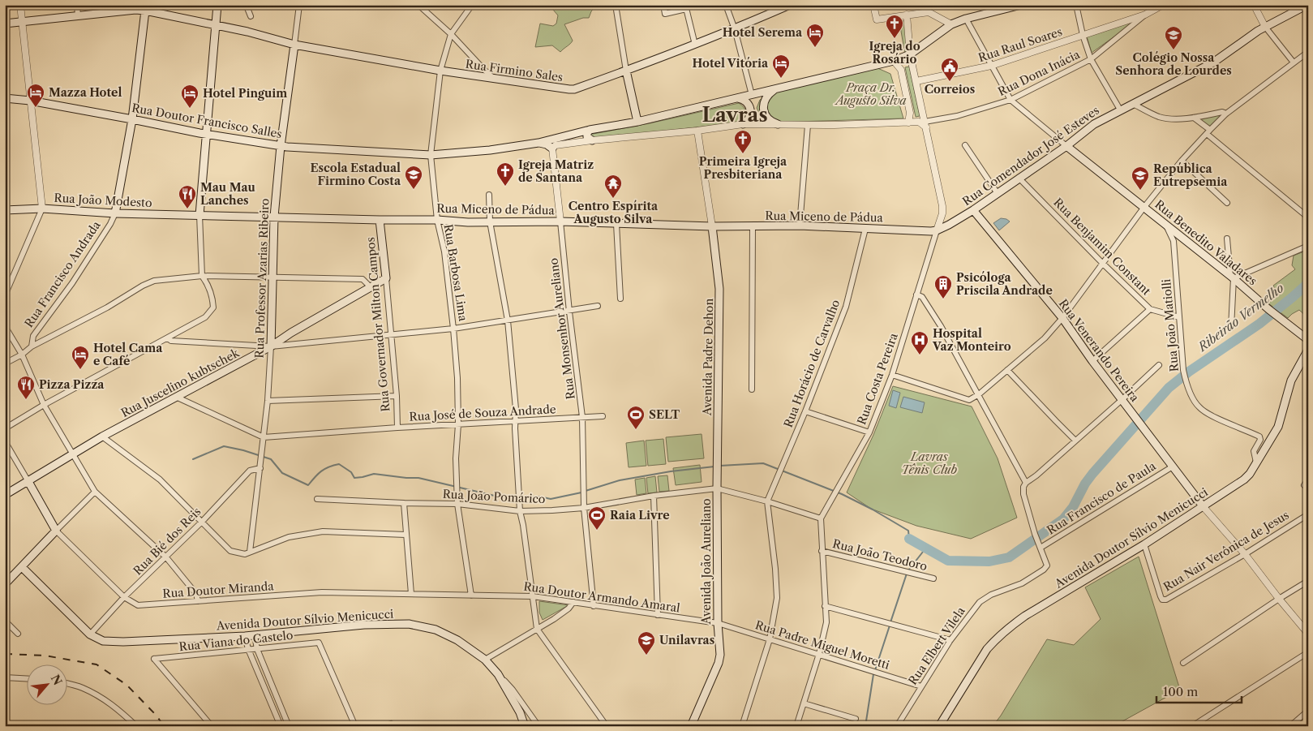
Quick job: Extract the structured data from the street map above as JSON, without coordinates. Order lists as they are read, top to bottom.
{
  "streets": {
    "main road": [
      "Rua Firmino Sales",
      "Rua Doutor Francisco Salles",
      "Rua Comendador José Esteves",
      "Rua João Modesto",
      "Rua Miceno de Pádua",
      "Rua Benedito Valadares",
      "Rua Francisco Andrada",
      "Rua Professor Azarias Ribeiro",
      "Rua Governador Milton Campos",
      "Rua Venerando Pereira",
      "Avenida Padre Dehon",
      "Rua Juscelino kubtschek",
      "Avenida Doutor Sílvio Menicucci",
      "Avenida João Aureliano"
    ],
    "street": [
      "Rua Raul Soares",
      "Rua Dona Inácia",
      "Rua Benjamim Constant",
      "Rua Barbosa Lima",
      "Rua João Matiolli",
      "Rua Monsenhor Aureliano",
      "Rua Horácio de Carvalho",
      "Rua Costa Pereira",
      "Rua José de Souza Andrade",
      "Rua João Pomárico",
      "Rua Francisco de Paula",
      "Rua Bié dos Reis",
      "Rua Nair Verônica de Jesus",
      "Rua João Teodoro",
      "Rua Doutor Miranda",
      "Rua Doutor Armando Amaral",
      "Rua Viana do Castelo",
      "Rua Padre Miguel Moretti",
      "Rua Elbert Vilela"
    ]
  },
  "crossings": [
    ["Rua Raul Soares", "Rua Dona Inácia"],
    ["Rua Raul Soares", "Rua Benedito Valadares"],
    ["Rua Firmino Sales", "Rua Barbosa Lima"],
    ["Rua Firmino Sales", "Rua Francisco Andrada"],
    ["Rua Firmino Sales", "Rua Professor Azarias Ribeiro"],
    ["Rua Dona Inácia", "Rua Benedito Valadares"],
    ["Rua Doutor Francisco Salles", "Rua Benedito Valadares"],
    ["Rua Doutor Francisco Salles", "Rua Barbosa Lima"],
    ["Rua Doutor Francisco Salles", "Rua Francisco Andrada"],
    ["Rua Doutor Francisco Salles", "Rua Professor Azarias Ribeiro"],
    ["Rua Comendador José Esteves", "Rua Miceno de Pádua"],
    ["Rua Comendador José Esteves", "Rua Benedito Valadares"],
    ["Rua Comendador José Esteves", "Rua Benjamim Constant"],
    ["Rua Comendador José Esteves", "Rua Venerando Pereira"],
    ["Rua Comendador José Esteves", "Rua Costa Pereira"],
    ["Rua João Modesto", "Rua Miceno de Pádua"],
    ["Rua João Modesto", "Rua Francisco Andrada"],
    ["Rua Miceno de Pádua", "Rua Barbosa Lima"],
    ["Rua Miceno de Pádua", "Rua Professor Azarias Ribeiro"],
    ["Rua Miceno de Pádua", "Rua Governador Milton Campos"],
    ["Rua Miceno de Pádua", "Rua Monsenhor Aureliano"],
    ["Rua Miceno de Pádua", "Avenida Padre Dehon"],
    ["Rua Miceno de Pádua", "Rua Horácio de Carvalho"],
    ["Rua Miceno de Pádua", "Rua Costa Pereira"],
    ["Rua Benedito Valadares", "Rua João Matiolli"],
    ["Rua Benjamim Constant", "Rua João Matiolli"],
    ["Rua Barbosa Lima", "Rua José de Souza Andrade"],
    ["Rua Barbosa Lima", "Rua João Pomárico"],
    ["Rua Barbosa Lima", "Rua Doutor Armando Amaral"],
    ["Rua Professor Azarias Ribeiro", "Rua Juscelino kubtschek"],
    ["Rua Professor Azarias Ribeiro", "Rua José de Souza Andrade"],
    ["Rua Professor Azarias Ribeiro", "Rua Bié dos Reis"],
    ["Rua Governador Milton Campos", "Rua Juscelino kubtschek"],
    ["Rua Governador Milton Campos", "Rua José de Souza Andrade"],
    ["Rua João Matiolli", "Avenida Doutor Sílvio Menicucci"],
    ["Rua Monsenhor Aureliano", "Rua José de Souza Andrade"],
    ["Rua Monsenhor Aureliano", "Rua João Pomárico"],
    ["Rua Monsenhor Aureliano", "Rua Doutor Armando Amaral"],
    ["Rua Venerando Pereira", "Rua Francisco de Paula"],
    ["Rua Venerando Pereira", "Avenida Doutor Sílvio Menicucci"],
    ["Avenida Padre Dehon", "Rua João Pomárico"],
    ["Avenida Padre Dehon", "Avenida João Aureliano"],
    ["Rua Juscelino kubtschek", "Rua José de Souza Andrade"],
    ["Rua João Pomárico", "Avenida João Aureliano"],
    ["Rua Francisco de Paula", "Rua Elbert Vilela"],
    ["Avenida Doutor Sílvio Menicucci", "Rua Bié dos Reis"],
    ["Avenida Doutor Sílvio Menicucci", "Rua Nair Verônica de Jesus"],
    ["Rua Bié dos Reis", "Rua Doutor Miranda"],
    ["Avenida João Aureliano", "Rua Doutor Armando Amaral"],
    ["Avenida João Aureliano", "Rua Padre Miguel Moretti"],
    ["Rua Doutor Miranda", "Rua Doutor Armando Amaral"],
    ["Rua Doutor Armando Amaral", "Rua Padre Miguel Moretti"],
    ["Rua Padre Miguel Moretti", "Rua Elbert Vilela"]
  ],
  "districts": ["Lavras"],
  "water": ["Ribeirão Vermelho"],
  "parks": ["Praça Dr. Augusto Silva", "Lavras Tênis Club"],
  "places": {
    "church": ["Igreja do Rosário", "Primeira Igreja Presbiteriana", "Igreja Matriz de Santana"],
    "hotel": [
      "Hotel Serema",
      "Hotel Vitória",
      "Mazza Hotel",
      "Hotel Pinguim",
      "Hotel Cama e Café"
    ],
    "school or university": [
      "Colégio Nossa Senhora de Lourdes",
      "Escola Estadual Firmino Costa",
      "República Eutrepsemia",
      "Unilavras"
    ],
    "public building": ["Correios"],
    "temple": ["Centro Espírita Augusto Silva"],
    "restaurant": ["Mau Mau Lanches", "Pizza Pizza"],
    "building": ["Psicóloga Priscila Andrade"],
    "hospital": ["Hospital Vaz Monteiro"],
    "sports": ["SELT", "Raia Livre"]
  },
  "scale_bar": "100 m",
  "north": "top right"
}
